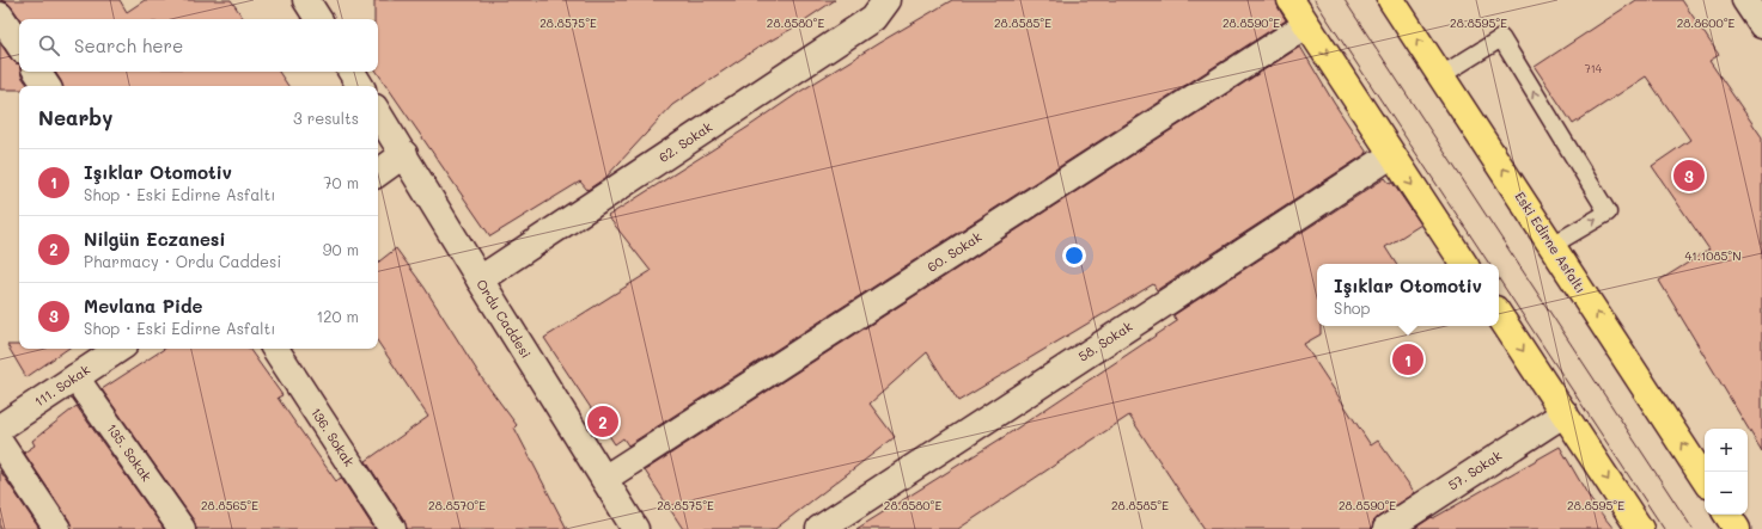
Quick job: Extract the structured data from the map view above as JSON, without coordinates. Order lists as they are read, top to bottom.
{
  "streets": {
    "main road": ["Eski Edirne Asfaltı"],
    "street": [
      "62. Sokak",
      "60. Sokak",
      "Ordu Caddesi",
      "58. Sokak",
      "111. Sokak",
      "136. Sokak",
      "135. Sokak",
      "57. Sokak"
    ]
  },
  "crossings": [
    ["62. Sokak", "Ordu Caddesi"],
    ["60. Sokak", "Ordu Caddesi"],
    ["111. Sokak", "135. Sokak"]
  ],
  "house_numbers": ["714"],
  "page": {
    "search": "Search here",
    "heading": ["Nearby", "3 results"],
    "list": [
      {
        "mark": "1",
        "name": "Işıklar Otomotiv",
        "note": "Shop · Eski Edirne Asfaltı",
        "value": "70 m"
      },
      {
        "mark": "2",
        "name": "Nilgün Eczanesi",
        "note": "Pharmacy · Ordu Caddesi",
        "value": "90 m"
      },
      {
        "mark": "3",
        "name": "Mevlana Pide",
        "note": "Shop · Eski Edirne Asfaltı",
        "value": "120 m"
      }
    ],
    "pins": ["3", "1", "2"],
    "popup": ["Işıklar Otomotiv", "Shop"],
    "map_buttons": ["+", "−"]
  },
  "coordinates": [
    "28.8575°E",
    "28.8580°E",
    "28.8585°E",
    "28.8590°E",
    "28.8595°E",
    "28.8600°E",
    "41.1085°N",
    "28.8565°E",
    "28.8570°E"
  ]
}
